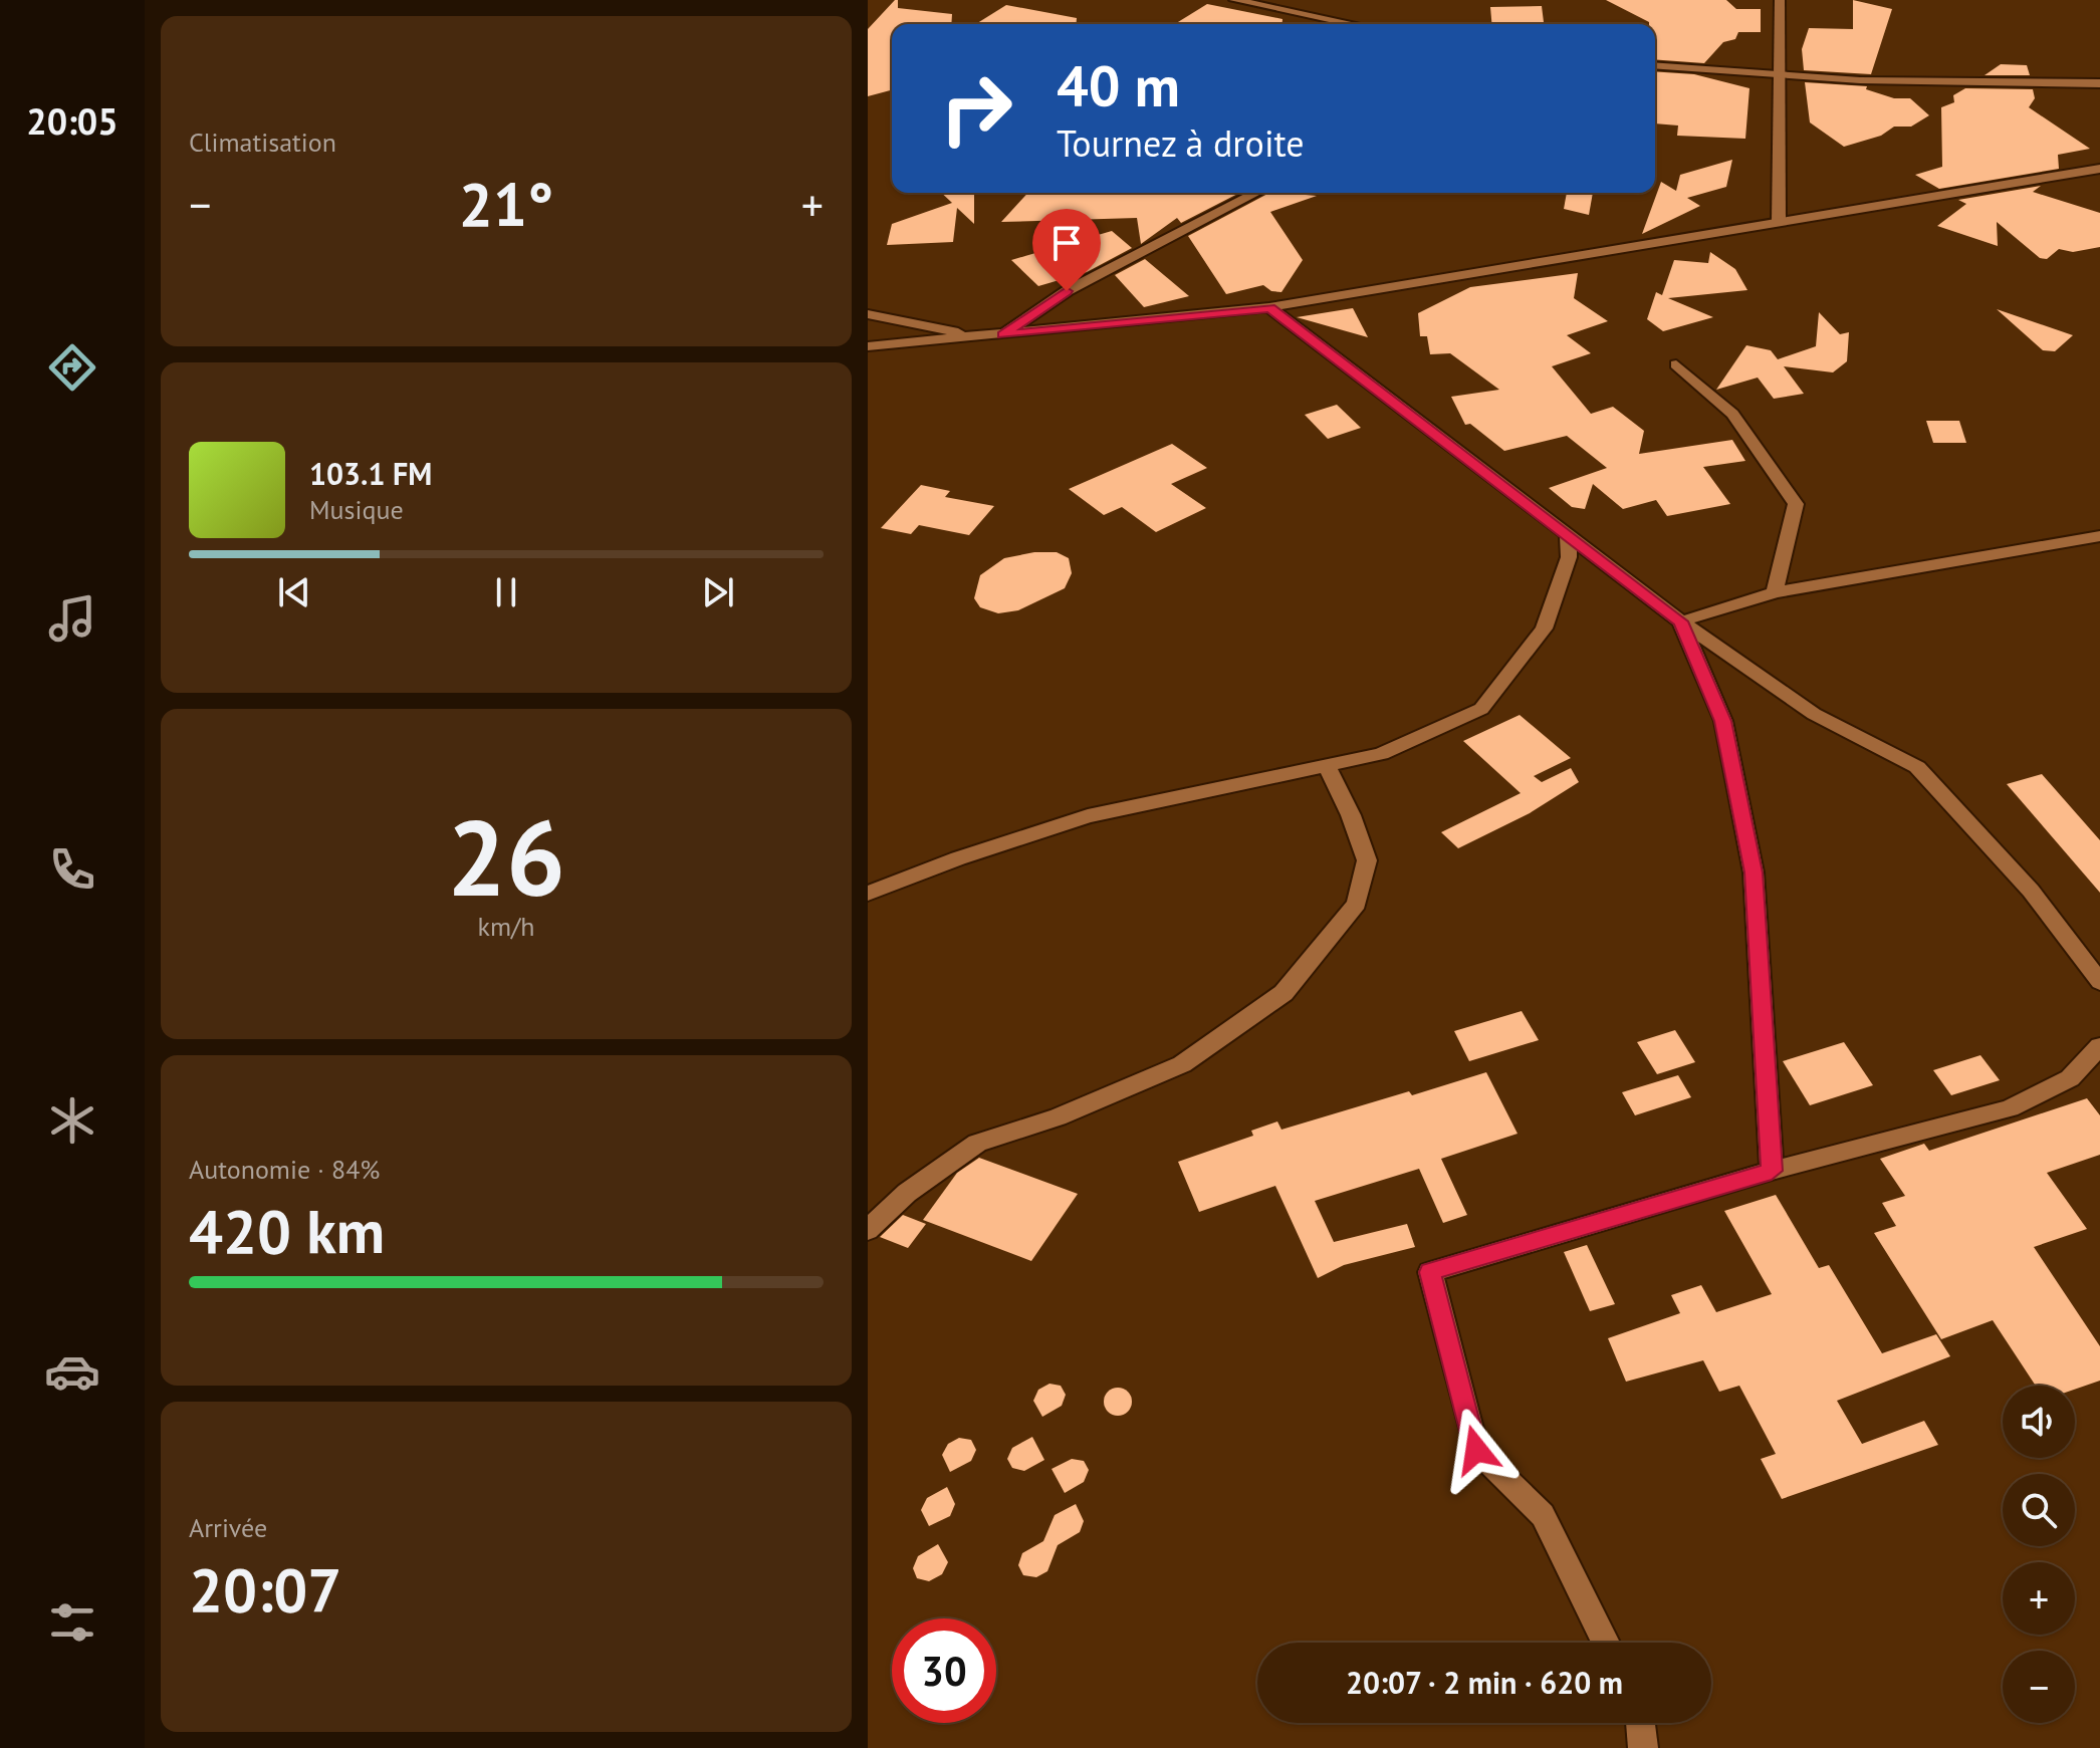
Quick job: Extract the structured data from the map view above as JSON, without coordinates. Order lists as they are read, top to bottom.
{
  "page": {
    "tabs": "20:05",
    "tile": [
      "Climatisation",
      ["26", "km/h"],
      ["Autonomie · 84%", "420 km"],
      ["Arrivée", "20:07"]
    ],
    "turn": ["40 m", "Tournez à droite"],
    "heat": ["−", "21°", "+"],
    "song": ["103.1 FM", "Musique"],
    "map_buttons": ["+", "−"],
    "limit": "30",
    "trip": "20:07 · 2 min · 620 m"
  }
}
